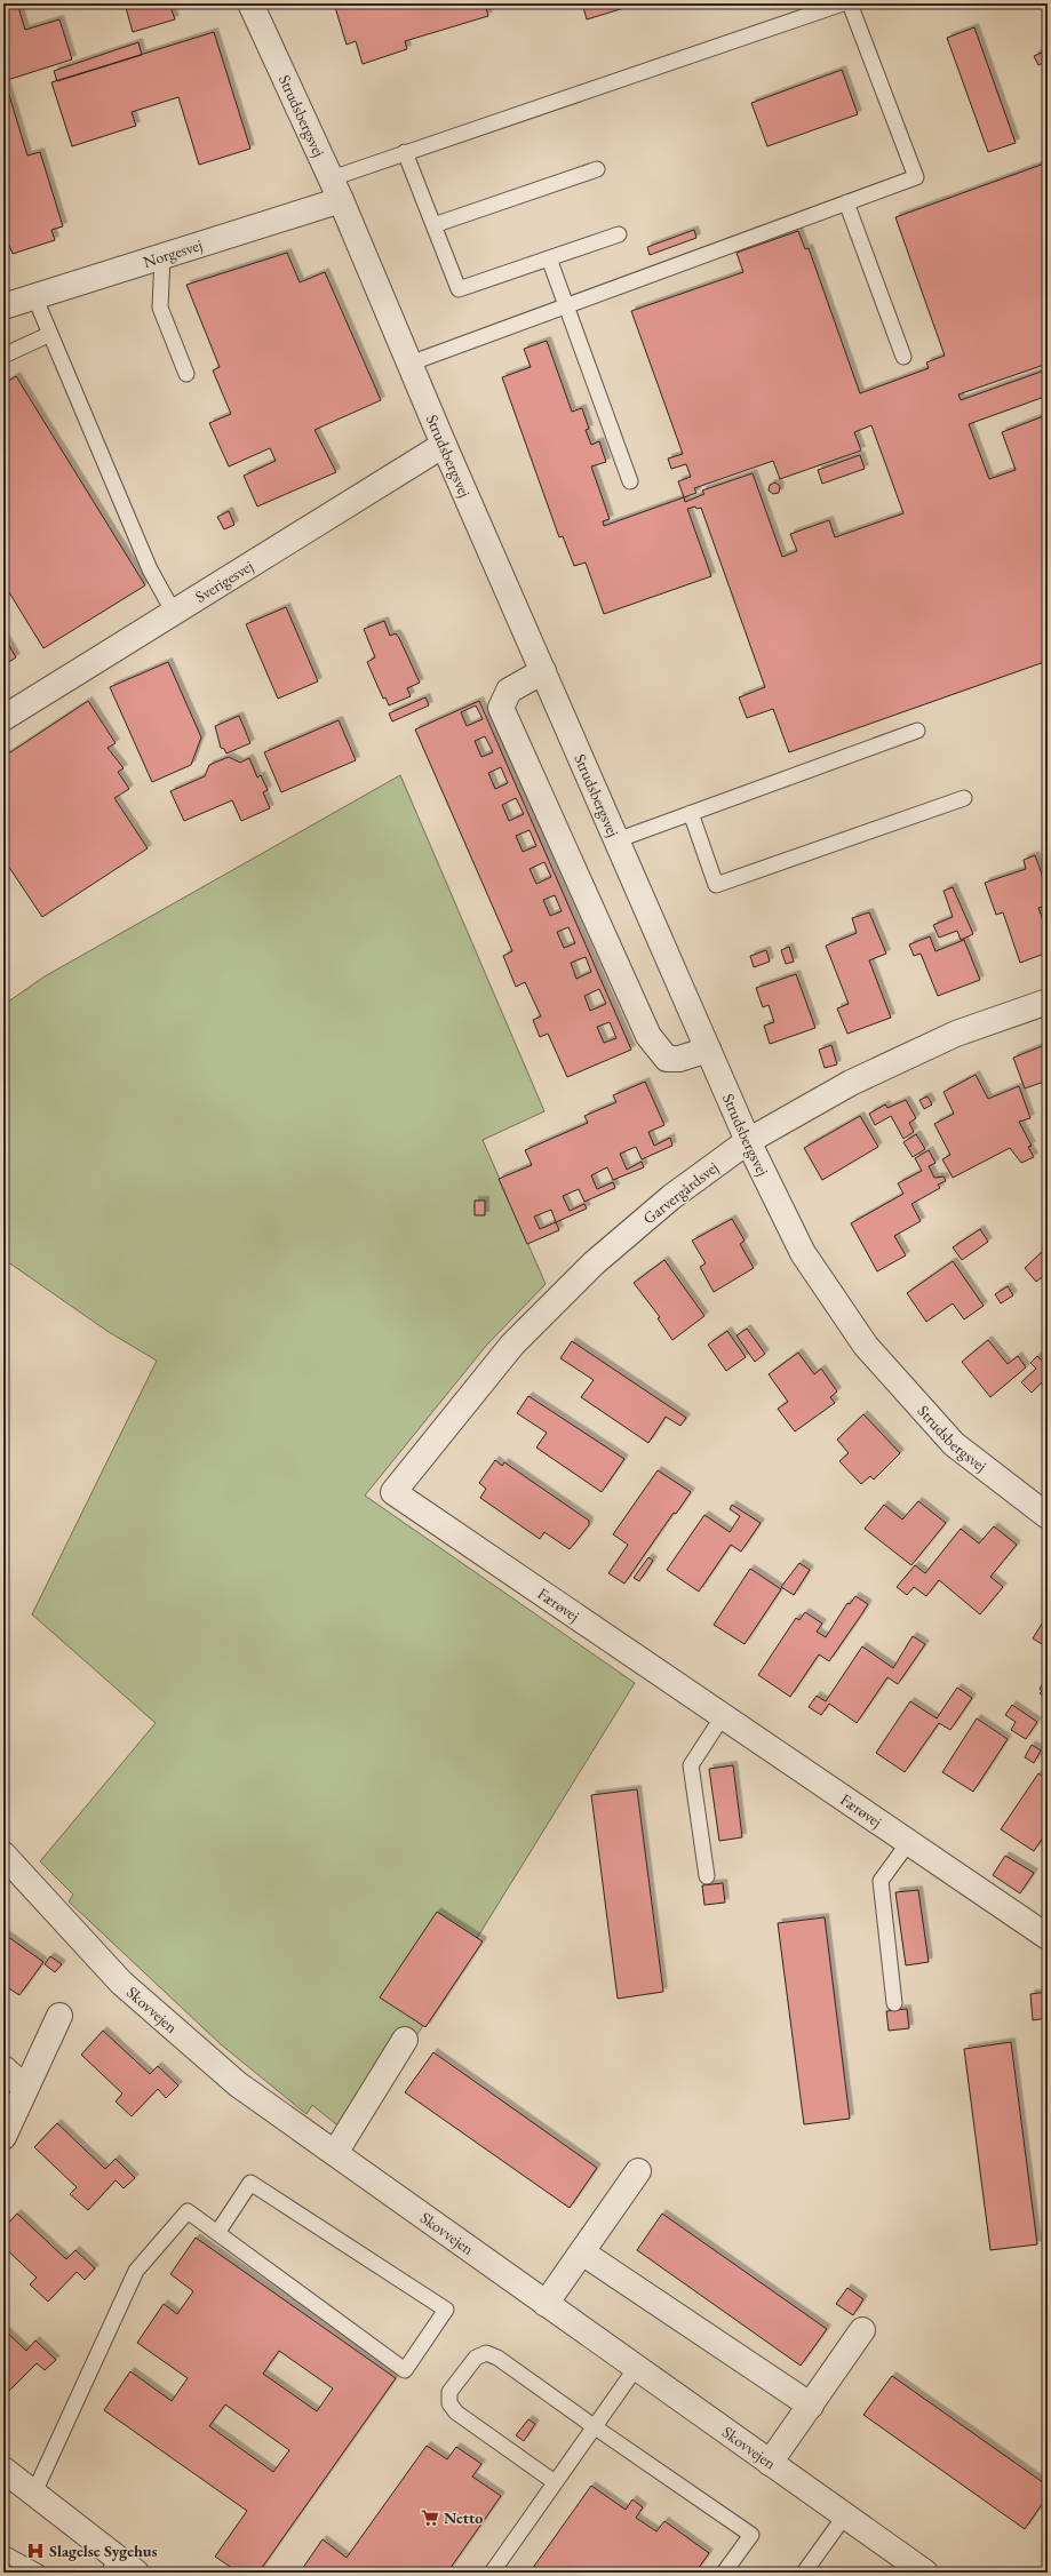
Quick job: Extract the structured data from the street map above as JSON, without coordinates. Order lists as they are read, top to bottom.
{
  "streets": {
    "street": [
      "Strudsbergsvej",
      "Norgesvej",
      "Sverigesvej",
      "Garvergårdsvej",
      "Færøvej",
      "Skovvejen"
    ]
  },
  "crossings": [
    ["Strudsbergsvej", "Norgesvej"],
    ["Strudsbergsvej", "Sverigesvej"],
    ["Strudsbergsvej", "Garvergårdsvej"],
    ["Garvergårdsvej", "Færøvej"]
  ],
  "places": {
    "supermarket": ["Netto"],
    "hospital": ["Slagelse Sygehus"]
  }
}
